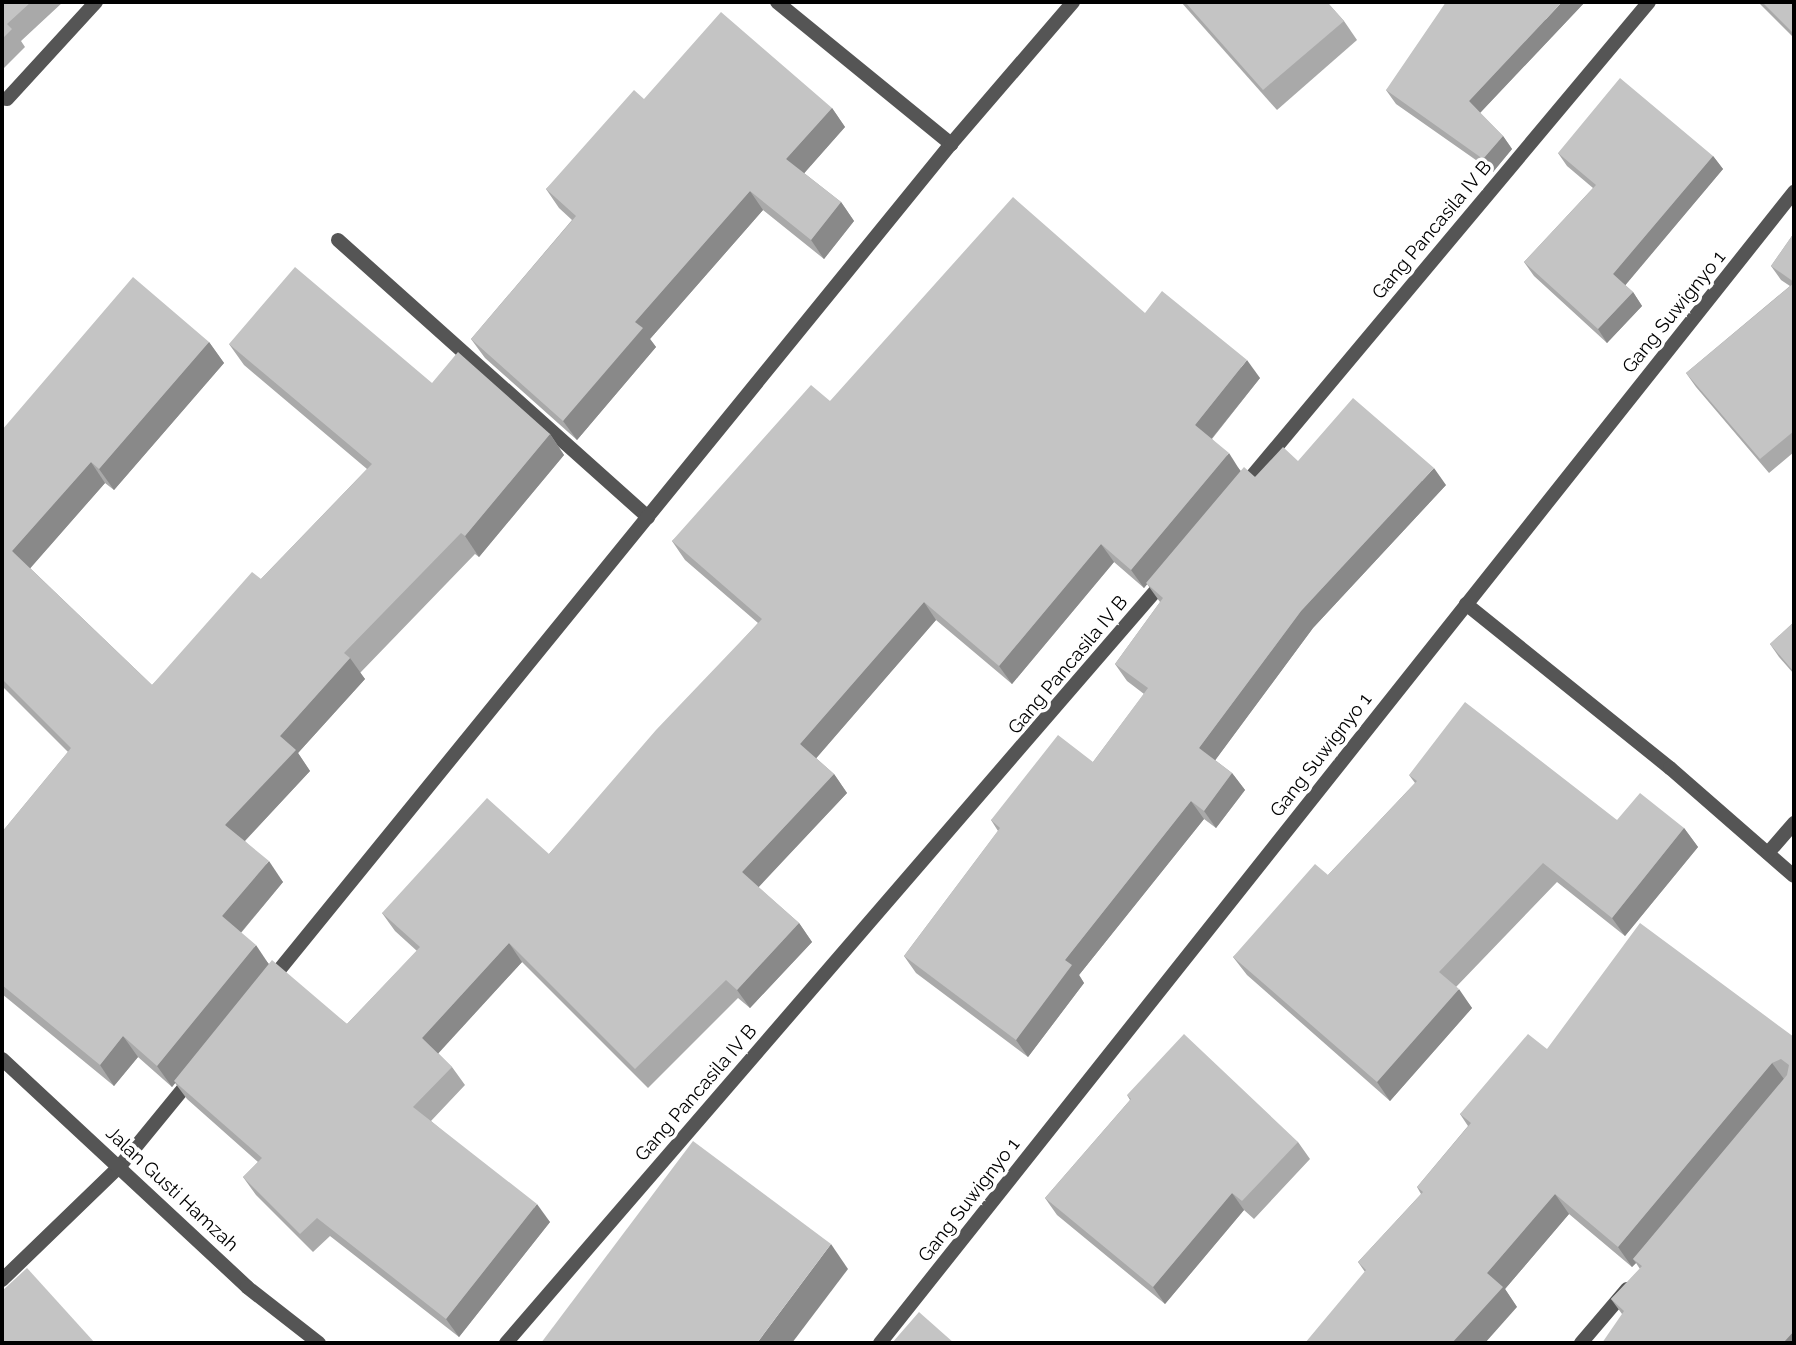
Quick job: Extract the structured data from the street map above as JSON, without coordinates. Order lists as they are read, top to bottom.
{
  "streets": {
    "street": ["Gang Pancasila IV B", "Gang Suwignyo 1", "Jalan Gusti Hamzah"]
  }
}
